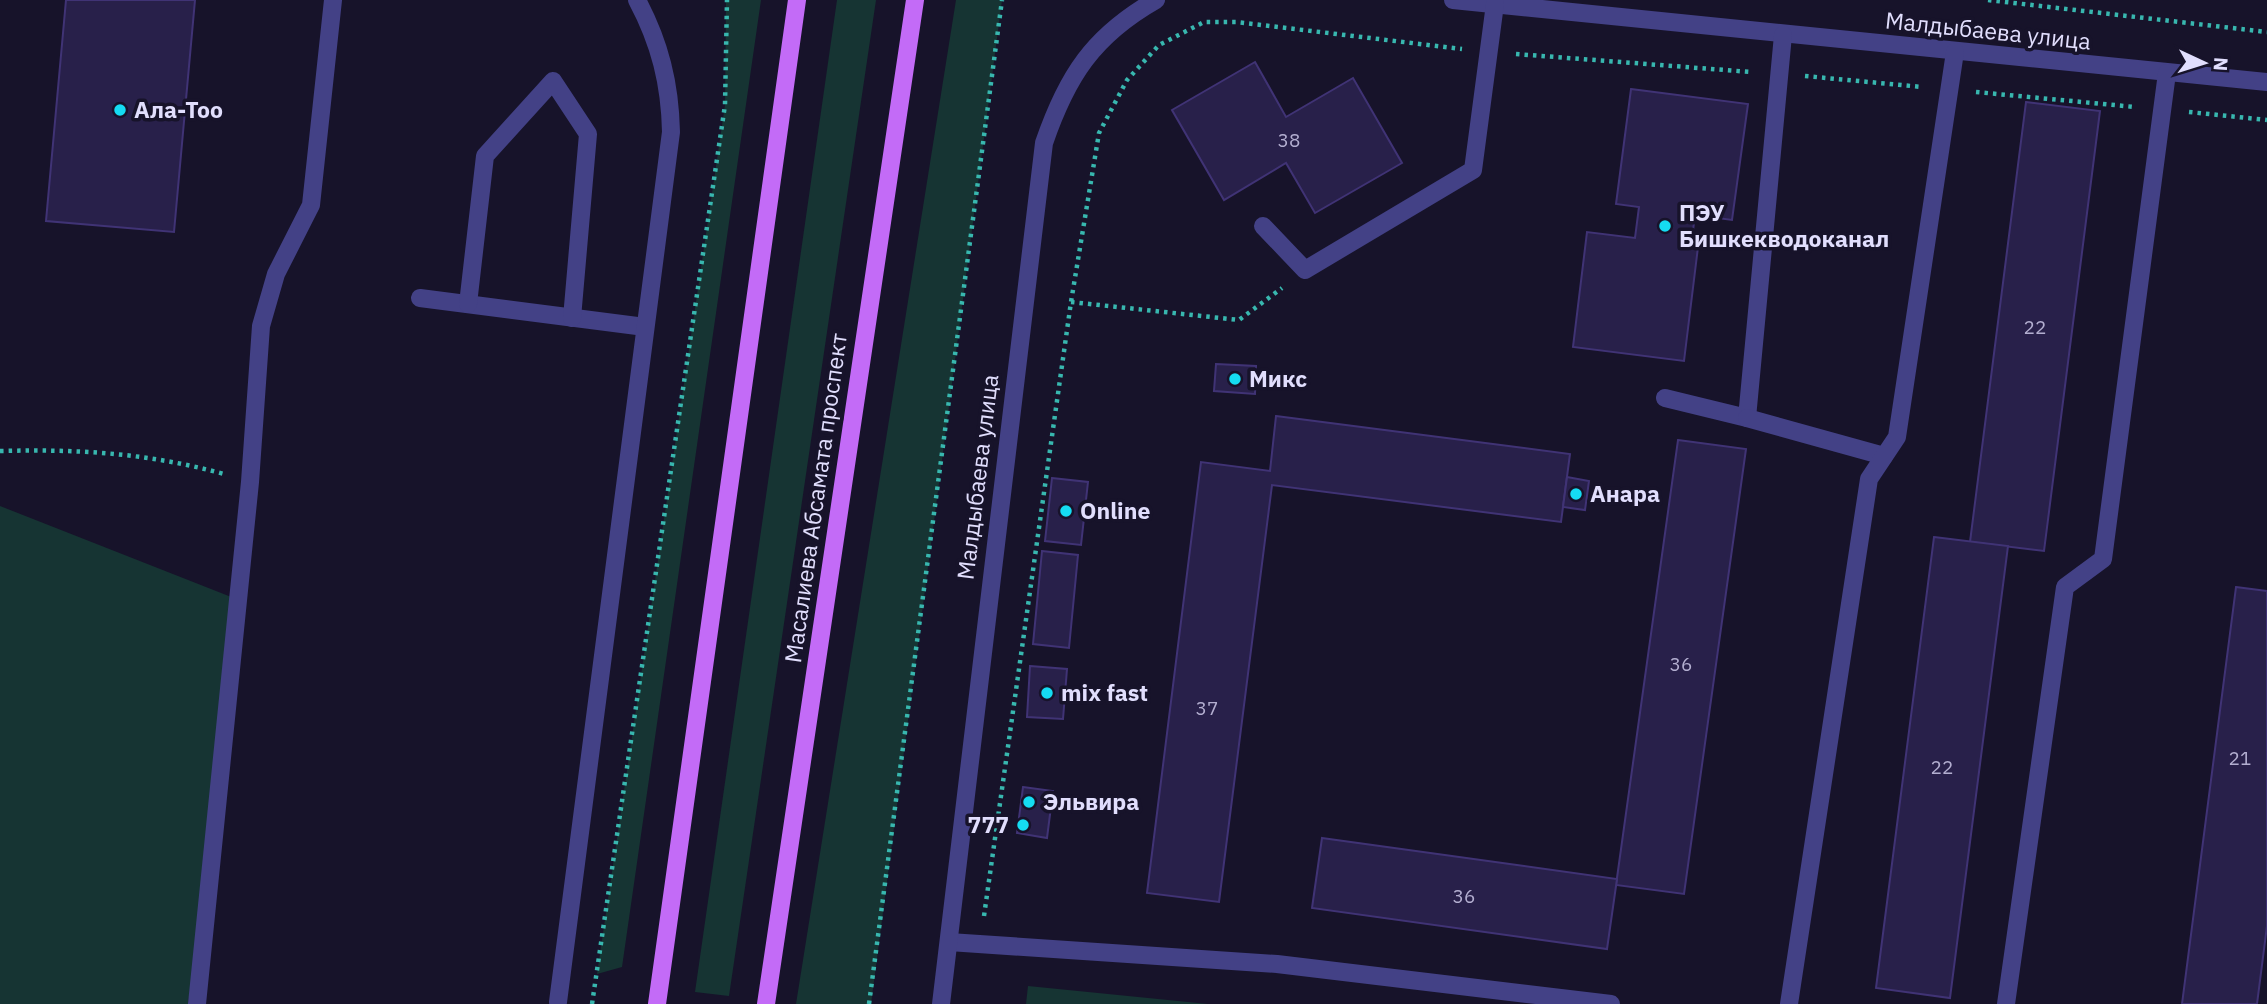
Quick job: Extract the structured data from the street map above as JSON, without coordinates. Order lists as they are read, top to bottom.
{
  "streets": {
    "main road": ["Масалиева Абсамата проспект"],
    "street": ["Малдыбаева улица"]
  },
  "places": [
    "Ала-Тоо",
    "ПЭУ Бишкекводоканал",
    "Микс",
    "Анара",
    "Online",
    "mix fast",
    "Эльвира",
    "777"
  ],
  "house_numbers": [
    "38",
    "22",
    "36",
    "37",
    "21",
    "22",
    "36"
  ],
  "north": "right"
}
